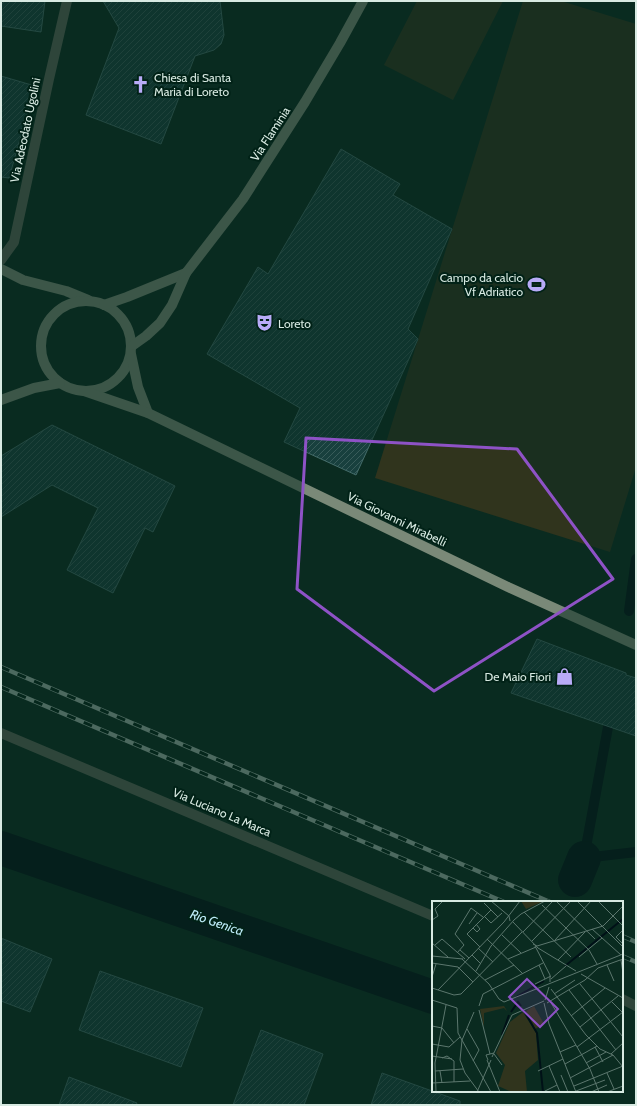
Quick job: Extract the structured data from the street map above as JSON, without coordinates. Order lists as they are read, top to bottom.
{
  "streets": {
    "street": [
      "Via Adeodato Ugolini",
      "Via Flaminia",
      "Via Giovanni Mirabelli",
      "Via Luciano La Marca"
    ]
  },
  "crossings": [
    ["Via Flaminia", "Via Giovanni Mirabelli"]
  ],
  "water": ["Rio Genica"],
  "places": {
    "church": ["Chiesa di Santa Maria di Loreto"],
    "sports": ["Campo da calcio Vf Adriatico"],
    "theatre": ["Loreto"],
    "shop": ["De Maio Fiori"]
  }
}
